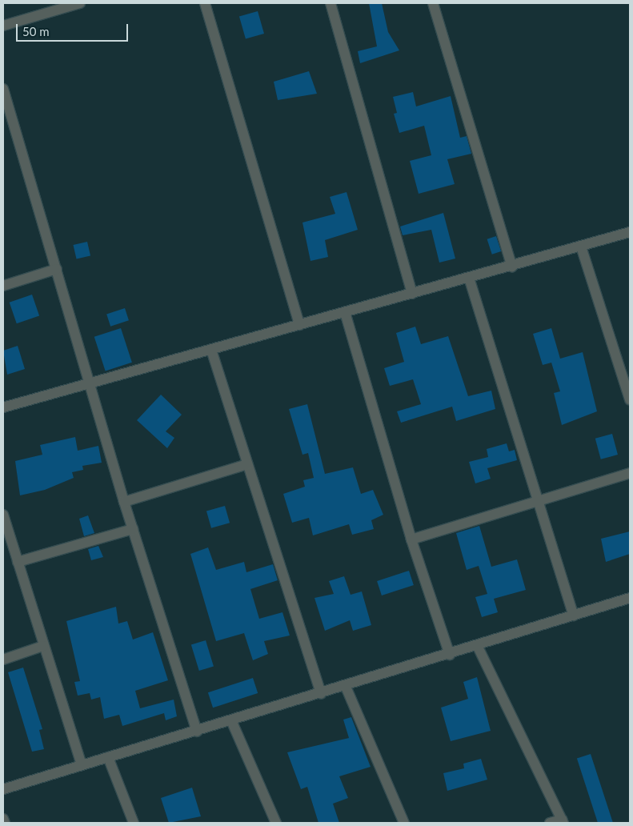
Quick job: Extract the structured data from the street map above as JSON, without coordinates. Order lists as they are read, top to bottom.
{
  "scale_bar": "50 m"
}
